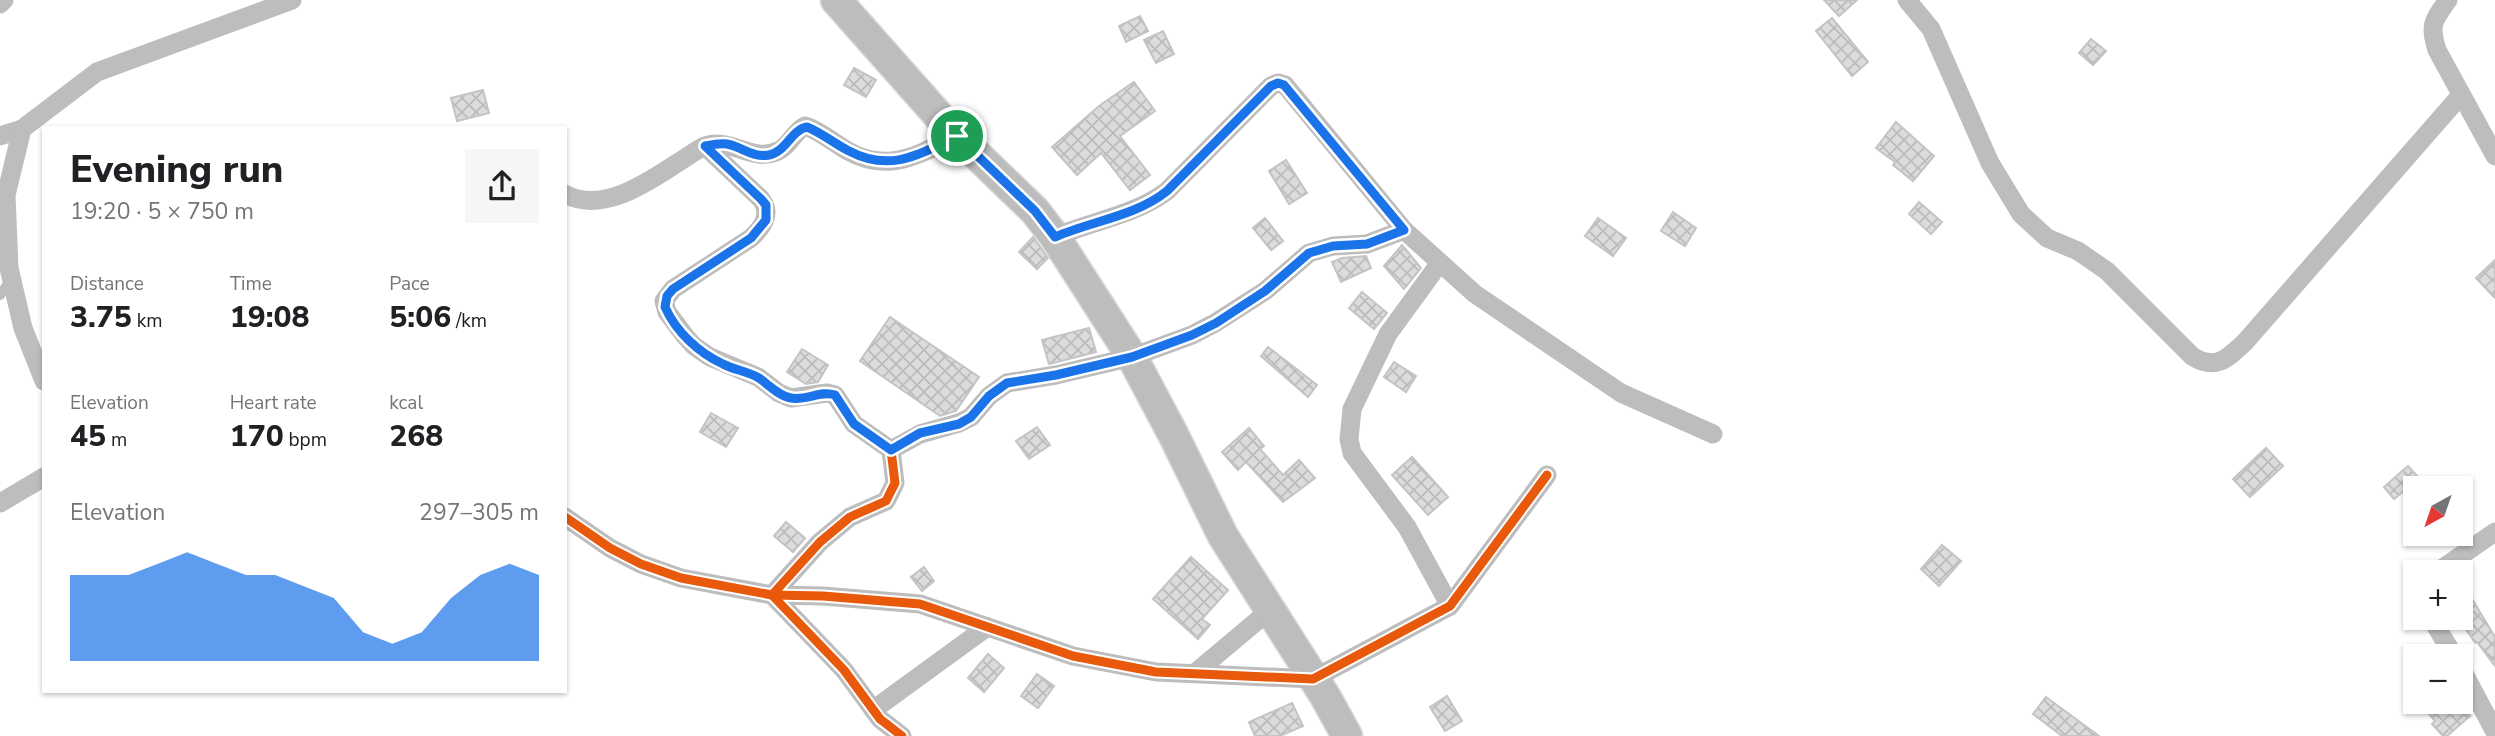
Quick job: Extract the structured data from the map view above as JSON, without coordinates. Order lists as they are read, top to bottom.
{
  "north": "bottom left",
  "page": {
    "heading": ["Evening run", "19:20 · 5 × 750 m"],
    "stats": [
      ["Distance", "3.75 km"],
      ["Time", "19:08"],
      ["Pace", "5:06 /km"],
      ["Elevation", "45 m"],
      ["Heart rate", "170 bpm"],
      ["kcal", "268"]
    ],
    "map_buttons": ["+", "−"],
    "chart": ["Elevation", "297–305 m"]
  }
}
